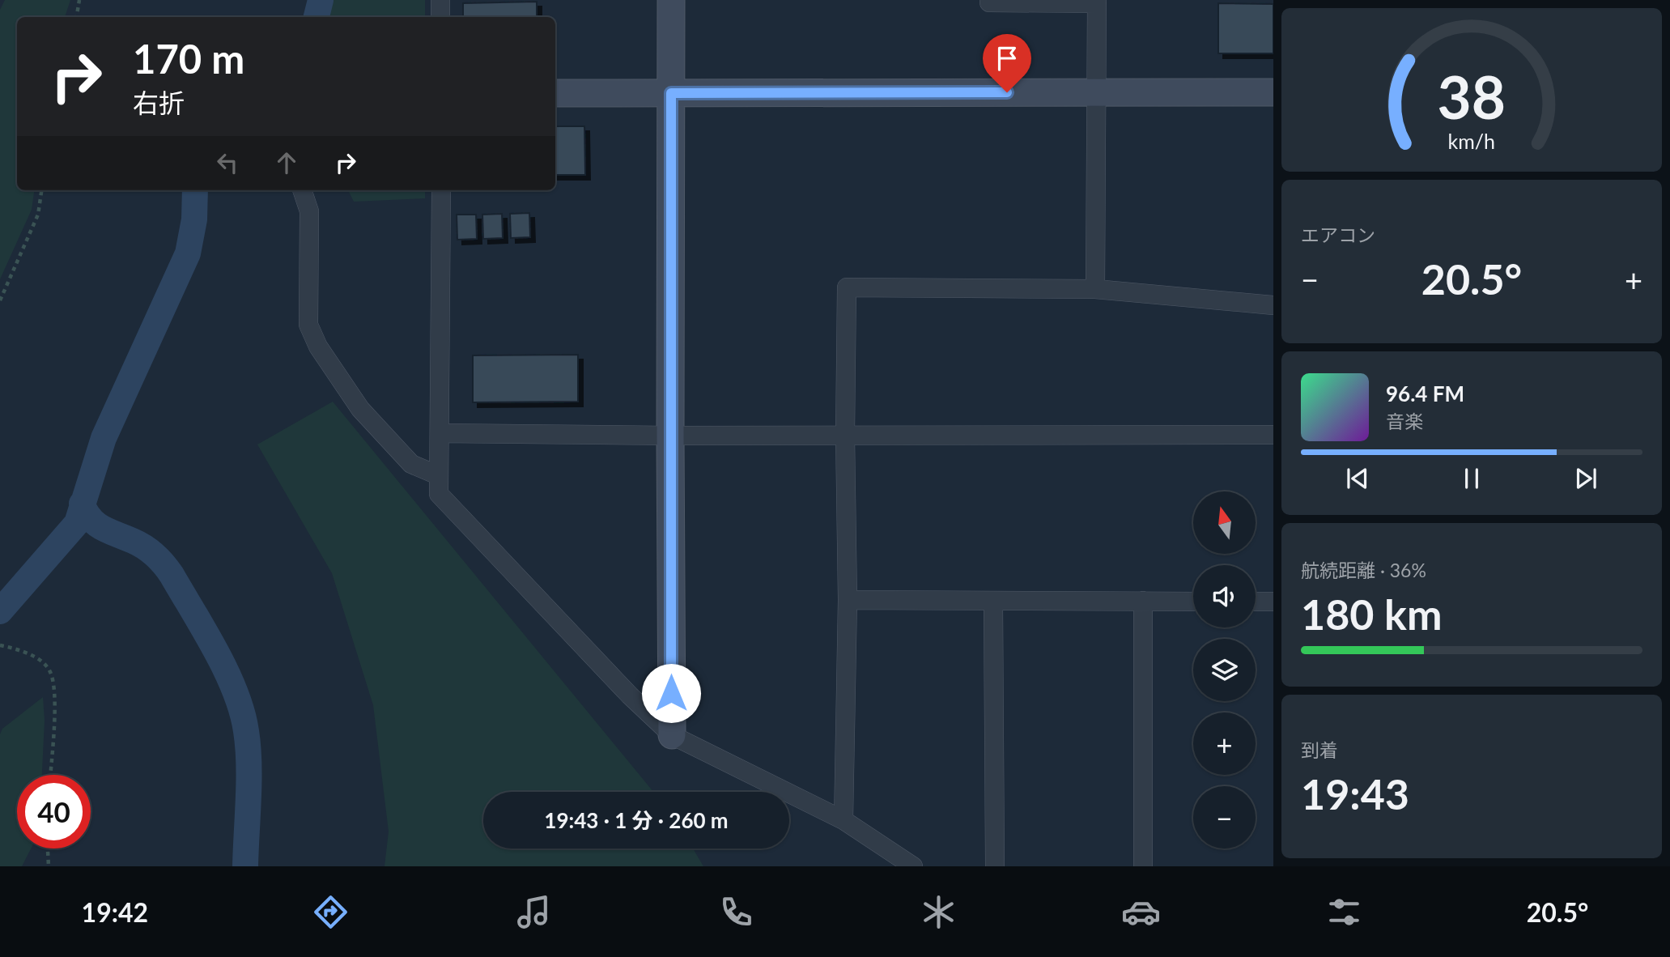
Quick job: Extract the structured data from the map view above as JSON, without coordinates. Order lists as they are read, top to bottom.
{
  "north": "top",
  "page": {
    "turn": ["170 m", "右折"],
    "tile": [
      "エアコン",
      ["航続距離 · 36%", "180 km"],
      ["到着", "19:43"]
    ],
    "heat": ["−", "20.5°", "+"],
    "song": ["96.4 FM", "音楽"],
    "map_buttons": ["+", "−"],
    "limit": "40",
    "trip": "19:43 · 1 分 · 260 m",
    "tabs": ["19:42", "20.5°"],
    "gauge": ["38", "km/h"]
  }
}
